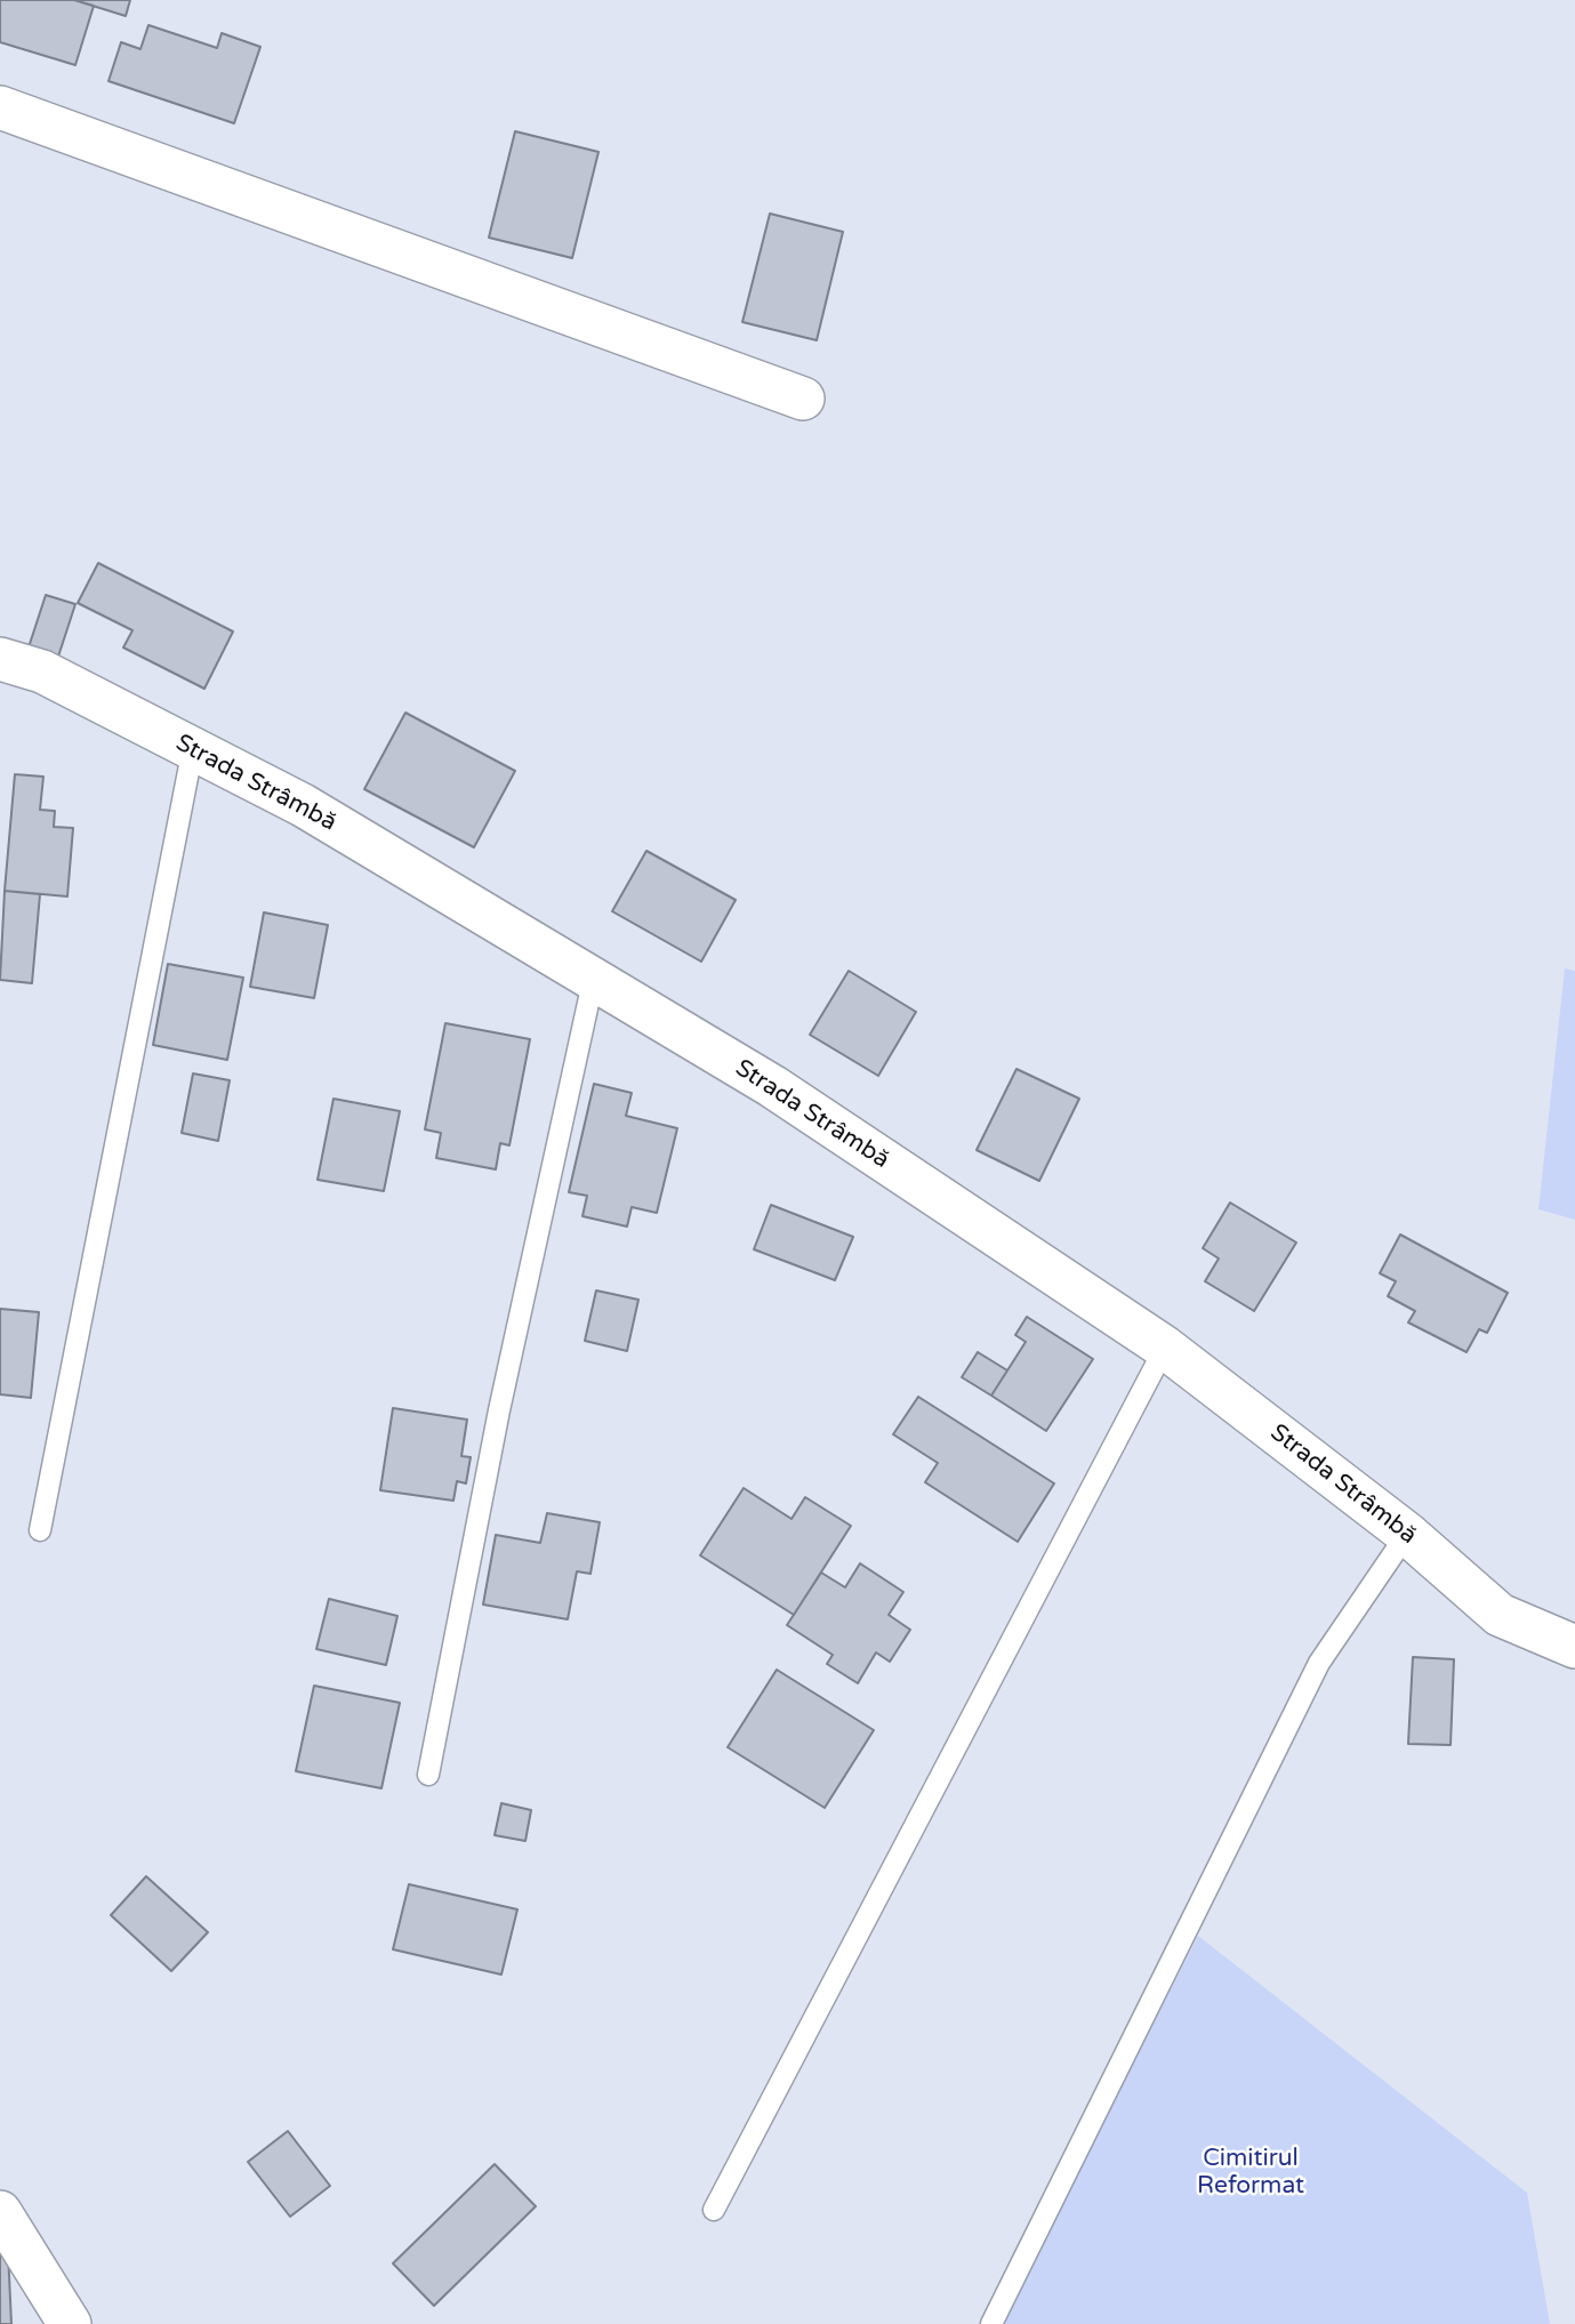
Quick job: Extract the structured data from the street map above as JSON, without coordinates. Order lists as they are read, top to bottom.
{
  "streets": {
    "street": ["Strada Strâmbă"]
  },
  "parks": ["Cimitirul Reformat"]
}
